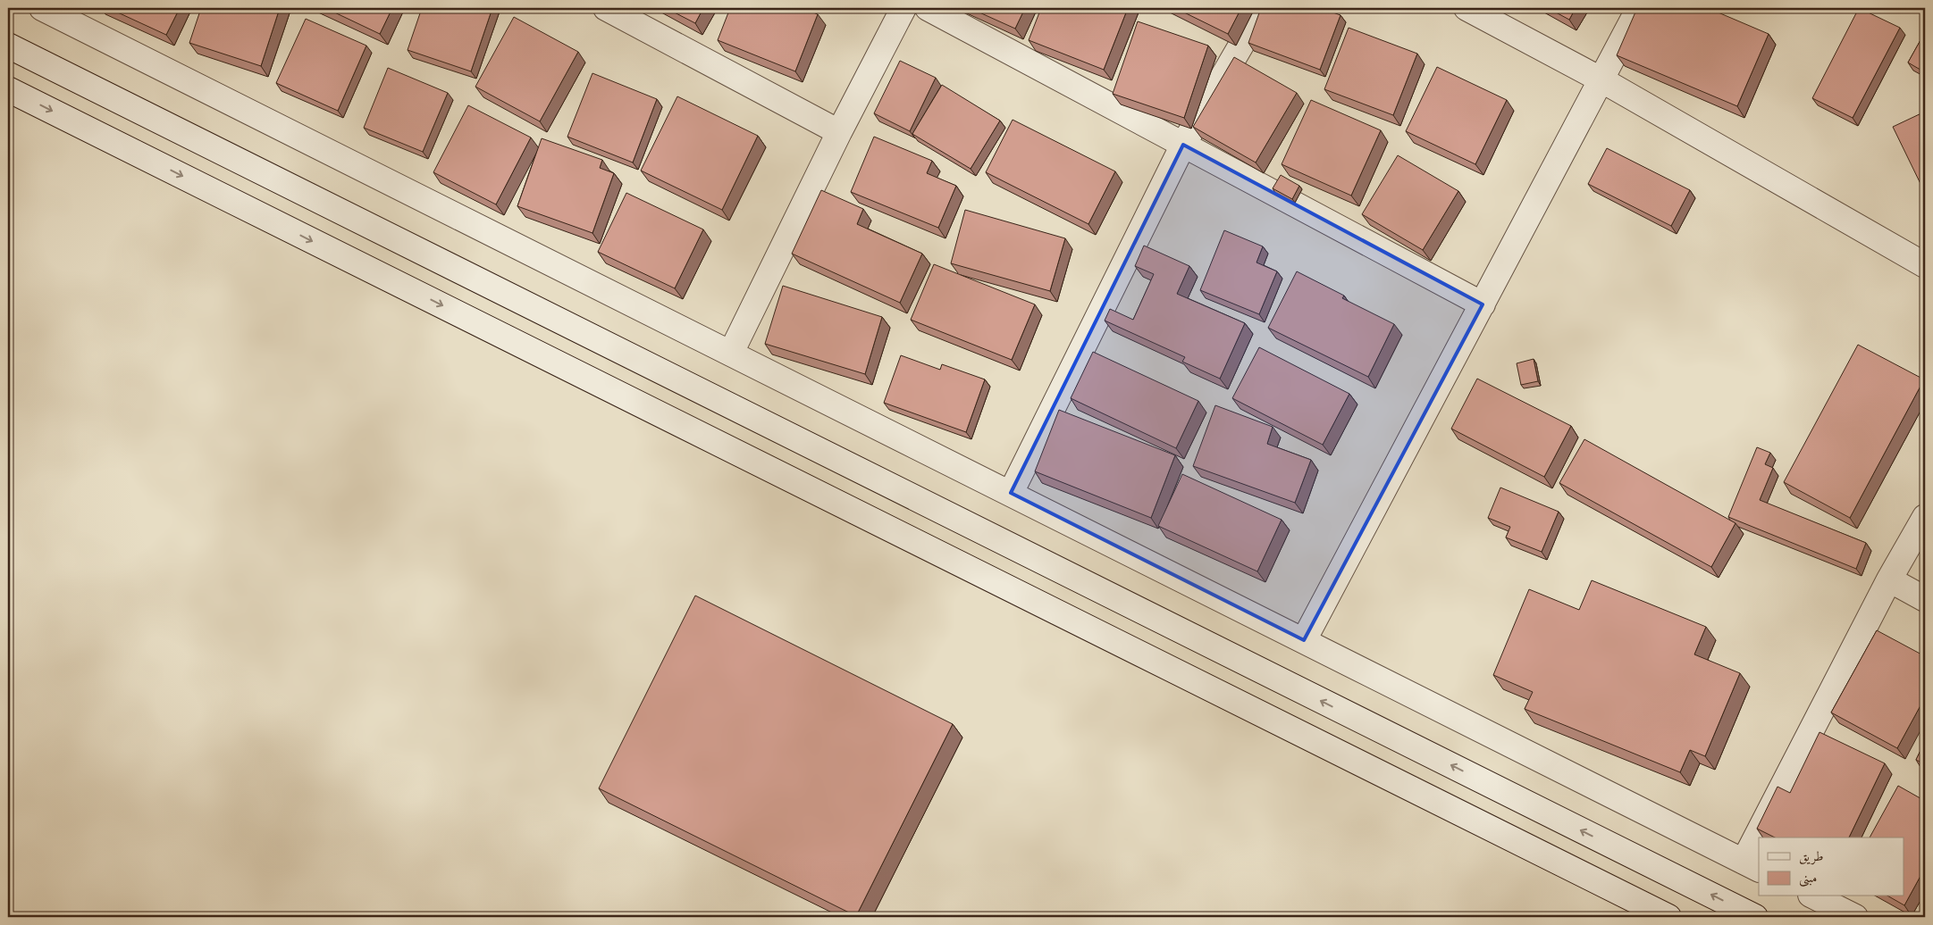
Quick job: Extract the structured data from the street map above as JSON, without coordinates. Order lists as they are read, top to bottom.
{
  "legend": ["طريق", "مبنى"]
}
